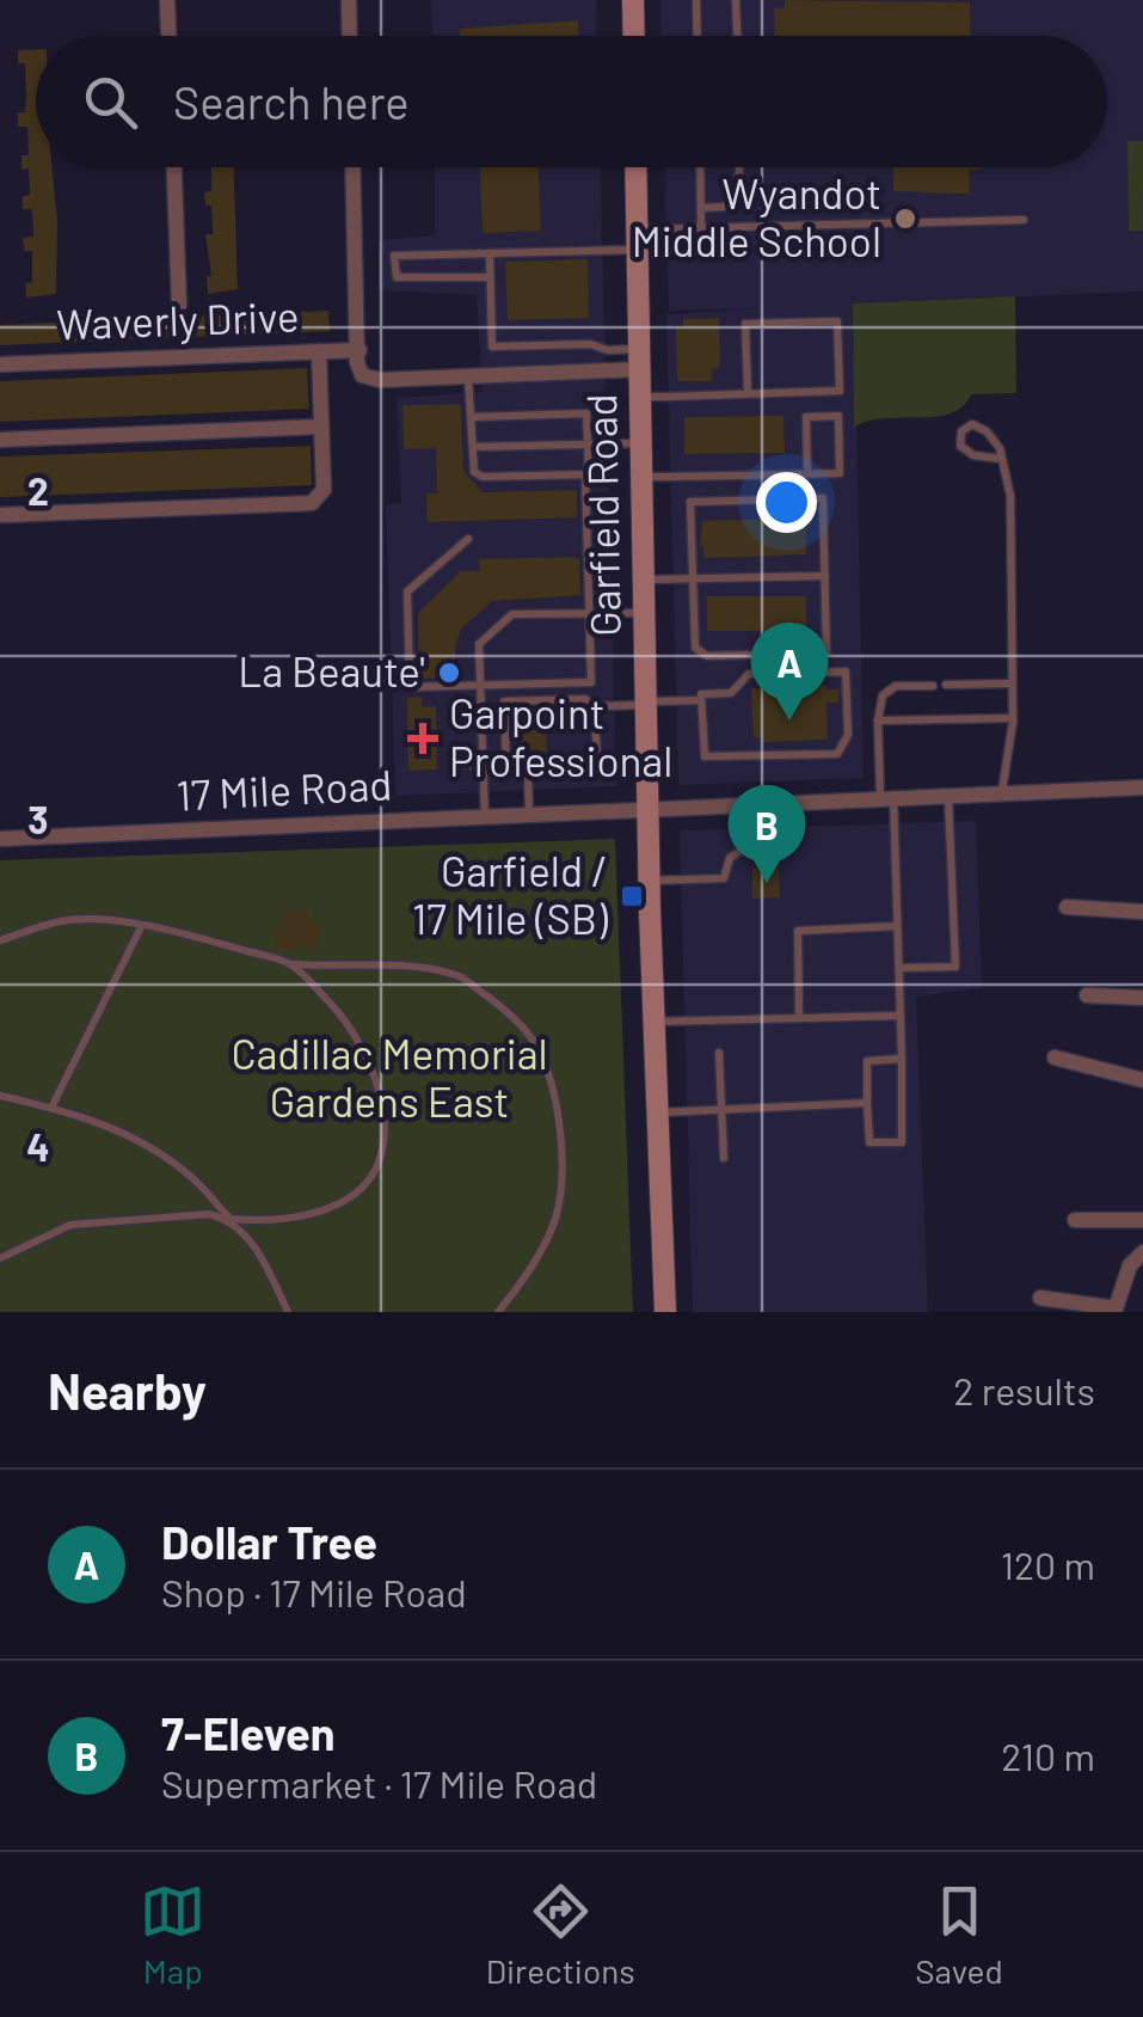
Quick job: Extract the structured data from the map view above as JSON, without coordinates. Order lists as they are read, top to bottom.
{
  "streets": {
    "main road": ["Garfield Road"],
    "street": ["Waverly Drive", "17 Mile Road"]
  },
  "crossings": [
    ["Garfield Road", "17 Mile Road"]
  ],
  "parks": ["Cadillac Memorial Gardens East"],
  "places": {
    "other": ["Wyandot Middle School", "La Beaute'"],
    "health": ["Garpoint Professional"],
    "transit": ["Garfield / 17 Mile (SB)"]
  },
  "page": {
    "search": "Search here",
    "pins": ["A", "B"],
    "heading": ["Nearby", "2 results"],
    "list": [
      {
        "mark": "A",
        "name": "Dollar Tree",
        "note": "Shop · 17 Mile Road",
        "value": "120 m"
      },
      {
        "mark": "B",
        "name": "7-Eleven",
        "note": "Supermarket · 17 Mile Road",
        "value": "210 m"
      }
    ],
    "nav": ["Map", "Directions", "Saved"]
  },
  "grid": {
    "rows": ["2", "3", "4"]
  }
}
